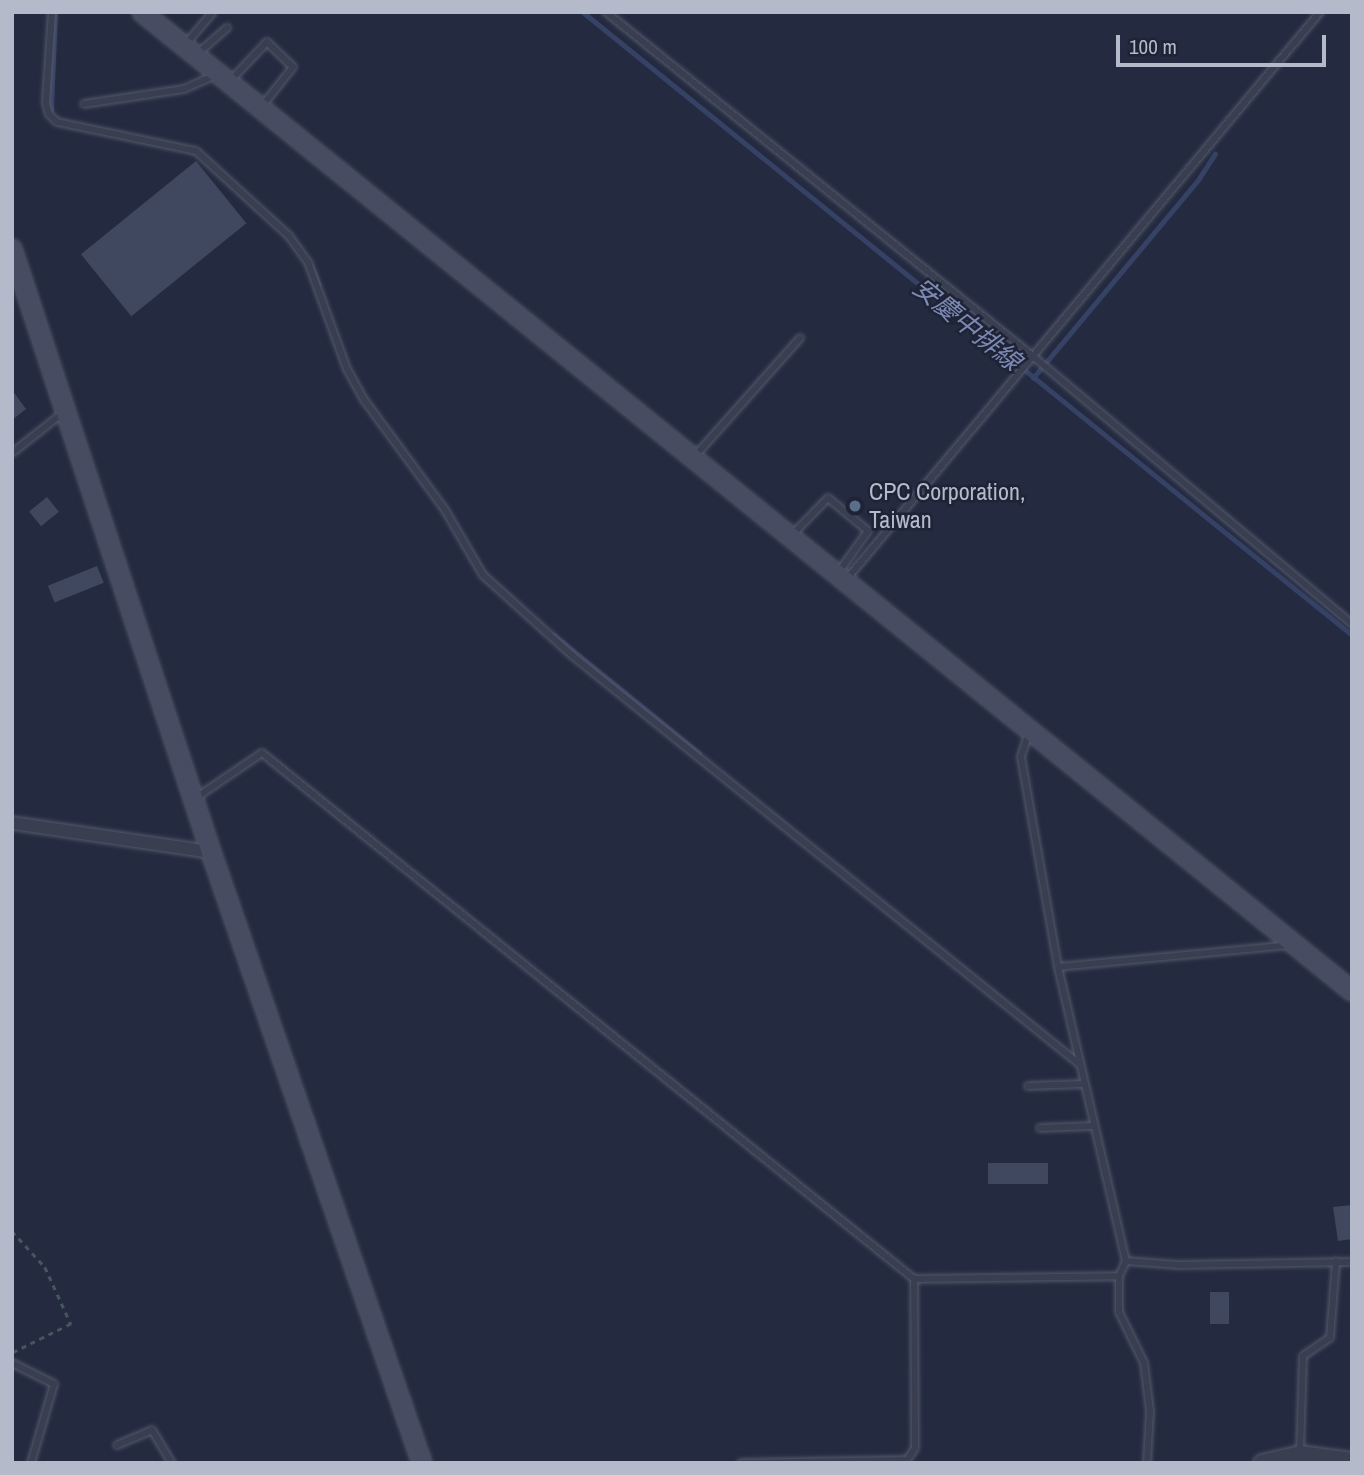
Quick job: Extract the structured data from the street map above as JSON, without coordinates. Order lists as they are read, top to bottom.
{
  "water": ["安慶中排線"],
  "places": ["CPC Corporation, Taiwan"],
  "scale_bar": "100 m"
}
